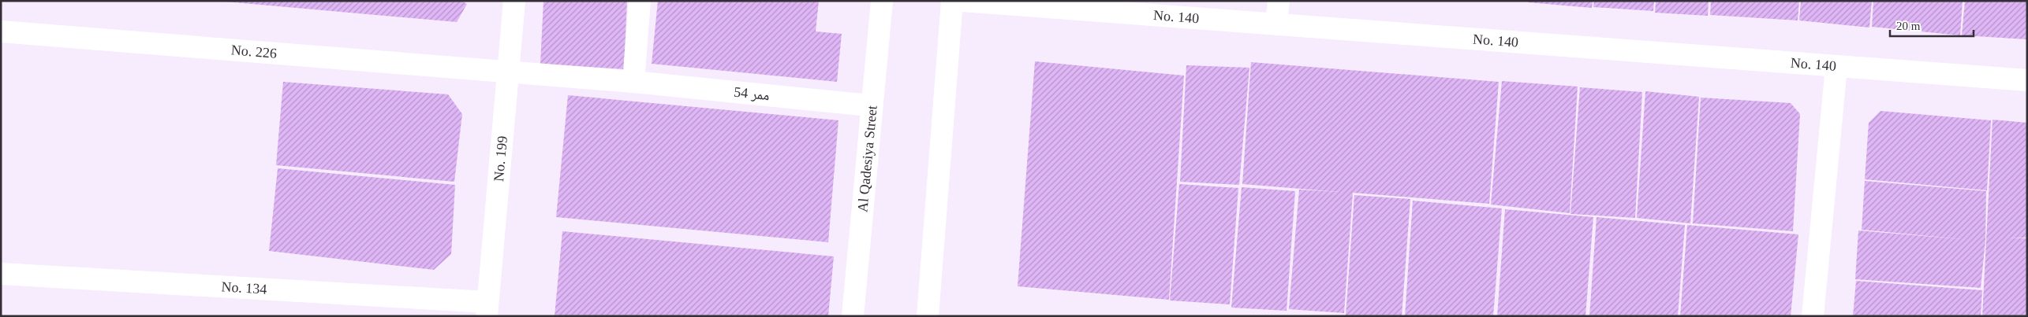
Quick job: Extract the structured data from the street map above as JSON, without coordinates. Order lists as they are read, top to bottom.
{
  "streets": {
    "street": [
      "No. 140",
      "No. 226",
      "ممر 54",
      "No. 199",
      "Al Qadesiya Street",
      "No. 134"
    ]
  },
  "crossings": [
    ["No. 226", "ممر 54"],
    ["No. 226", "No. 199"],
    ["ممر 54", "No. 199"],
    ["No. 199", "No. 134"]
  ],
  "scale_bar": "20 m"
}
